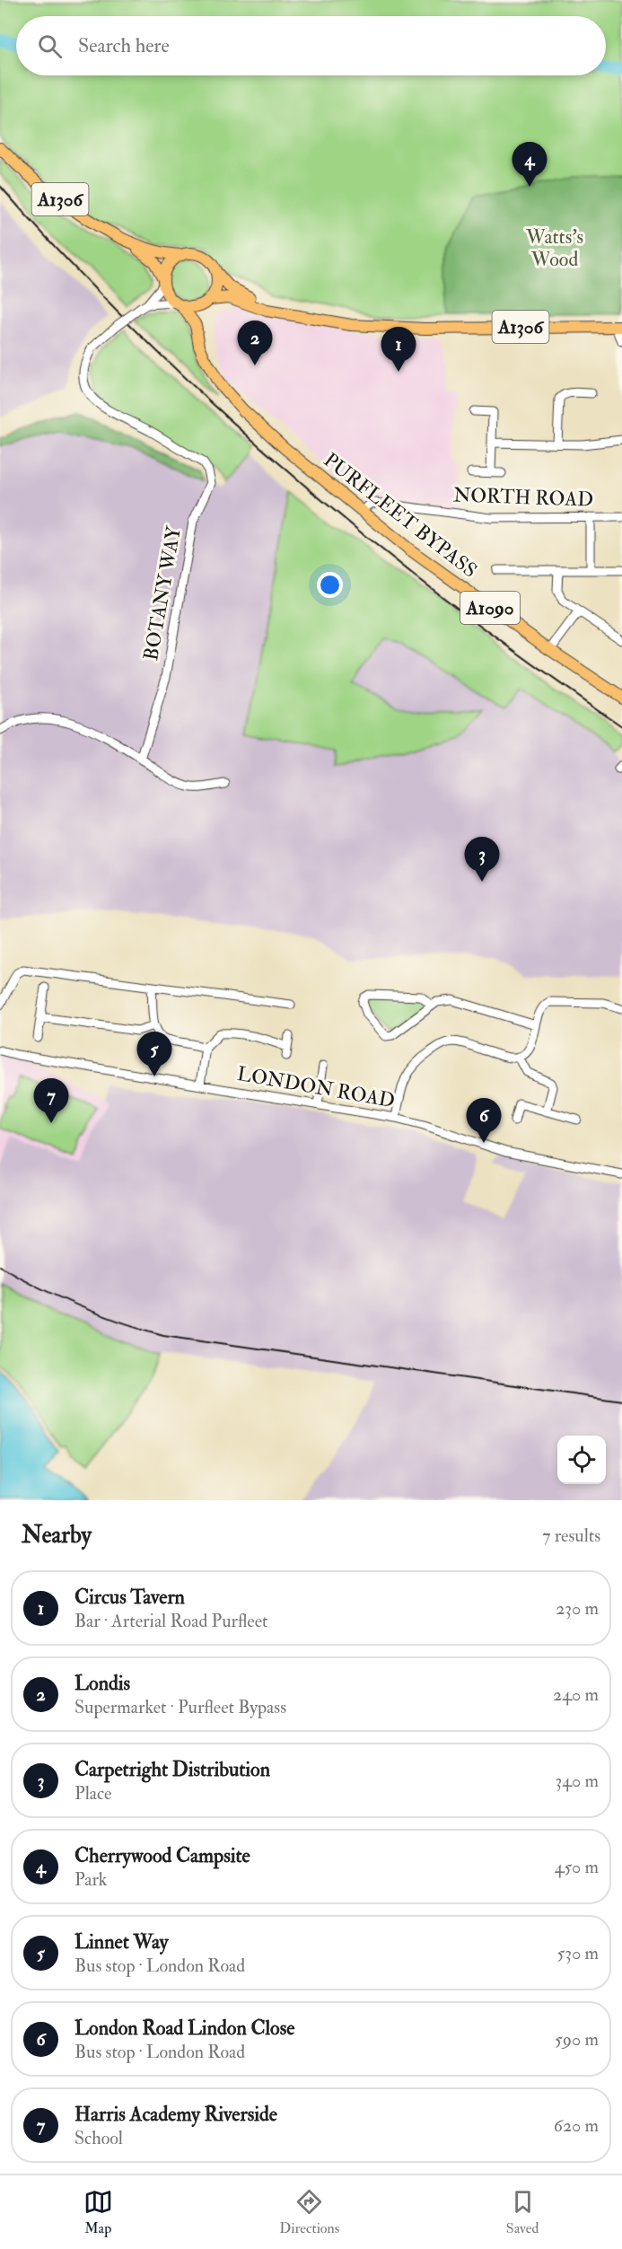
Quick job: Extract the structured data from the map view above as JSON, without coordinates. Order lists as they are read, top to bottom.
{
  "streets": {
    "main road": ["A1306", "PURFLEET BYPASS", "A1090"],
    "street": ["NORTH ROAD", "BOTANY WAY", "LONDON ROAD"]
  },
  "crossings": [
    ["A1306", "PURFLEET BYPASS"],
    ["A1306", "BOTANY WAY"],
    ["NORTH ROAD", "PURFLEET BYPASS"],
    ["PURFLEET BYPASS", "BOTANY WAY"]
  ],
  "parks": ["Watts's Wood"],
  "page": {
    "search": "Search here",
    "pins": [
      "4",
      "2",
      "1",
      "3",
      "5",
      "7",
      "6"
    ],
    "heading": ["Nearby", "7 results"],
    "list": [
      {
        "mark": "1",
        "name": "Circus Tavern",
        "note": "Bar · Arterial Road Purfleet",
        "value": "230 m"
      },
      {
        "mark": "2",
        "name": "Londis",
        "note": "Supermarket · Purfleet Bypass",
        "value": "240 m"
      },
      {
        "mark": "3",
        "name": "Carpetright Distribution",
        "note": "Place",
        "value": "340 m"
      },
      {
        "mark": "4",
        "name": "Cherrywood Campsite",
        "note": "Park",
        "value": "450 m"
      },
      {
        "mark": "5",
        "name": "Linnet Way",
        "note": "Bus stop · London Road",
        "value": "530 m"
      },
      {
        "mark": "6",
        "name": "London Road Lindon Close",
        "note": "Bus stop · London Road",
        "value": "590 m"
      },
      {
        "mark": "7",
        "name": "Harris Academy Riverside",
        "note": "School",
        "value": "620 m"
      }
    ],
    "nav": ["Map", "Directions", "Saved"]
  }
}
